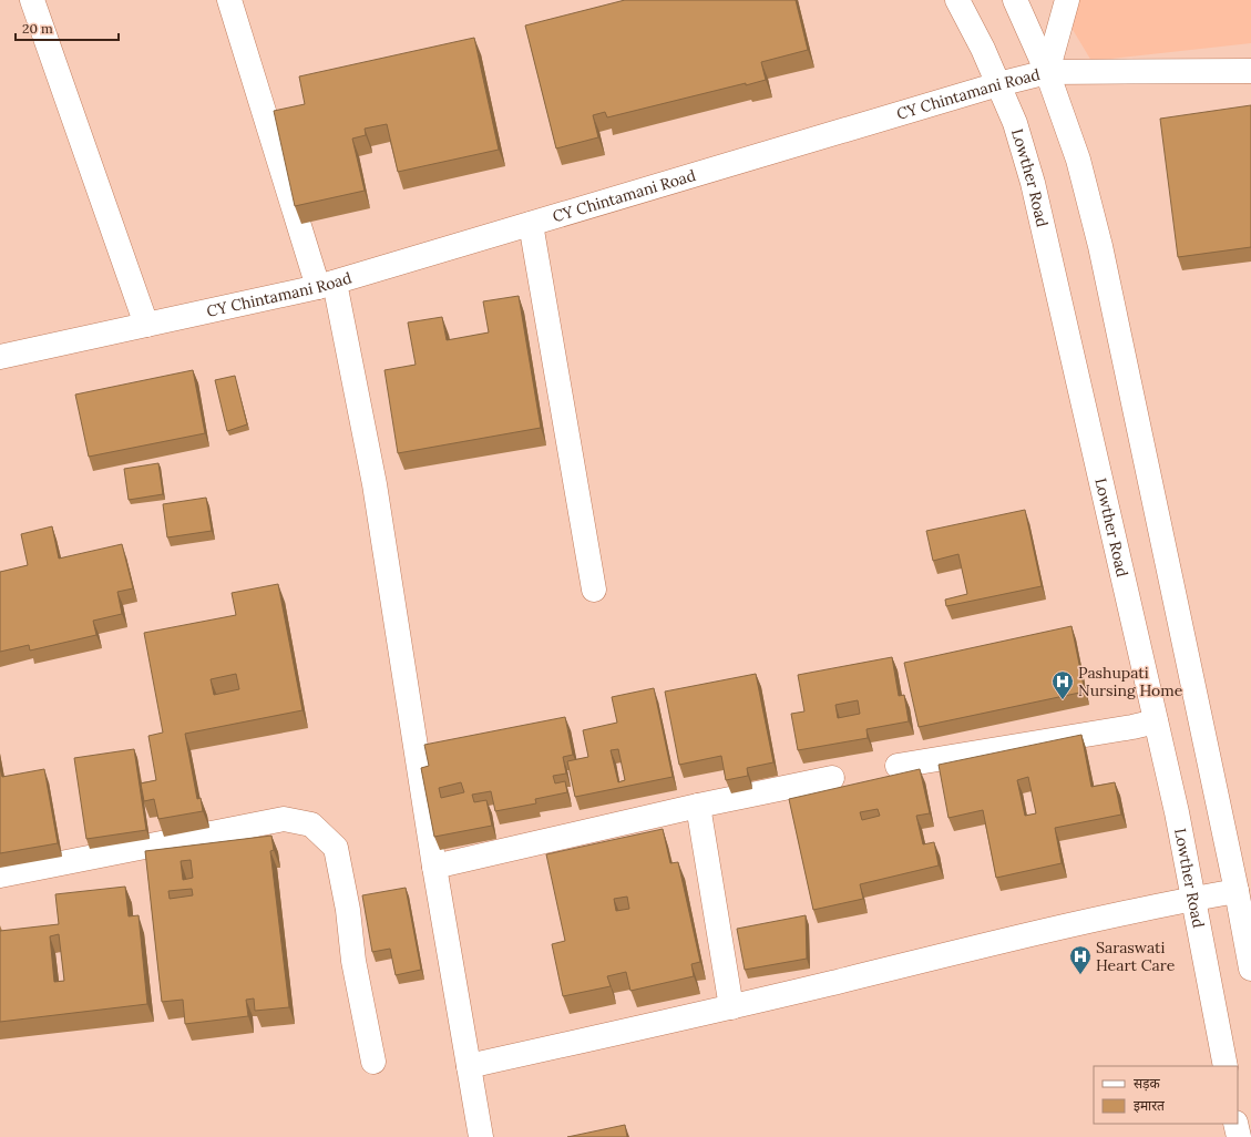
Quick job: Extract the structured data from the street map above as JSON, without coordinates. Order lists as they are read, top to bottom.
{
  "streets": {
    "street": ["CY Chintamani Road", "Lowther Road"]
  },
  "crossings": [
    ["CY Chintamani Road", "Lowther Road"]
  ],
  "places": {
    "hospital": ["Pashupati Nursing Home", "Saraswati Heart Care"]
  },
  "legend": ["सड़क", "इमारत"],
  "scale_bar": "20 m"
}
